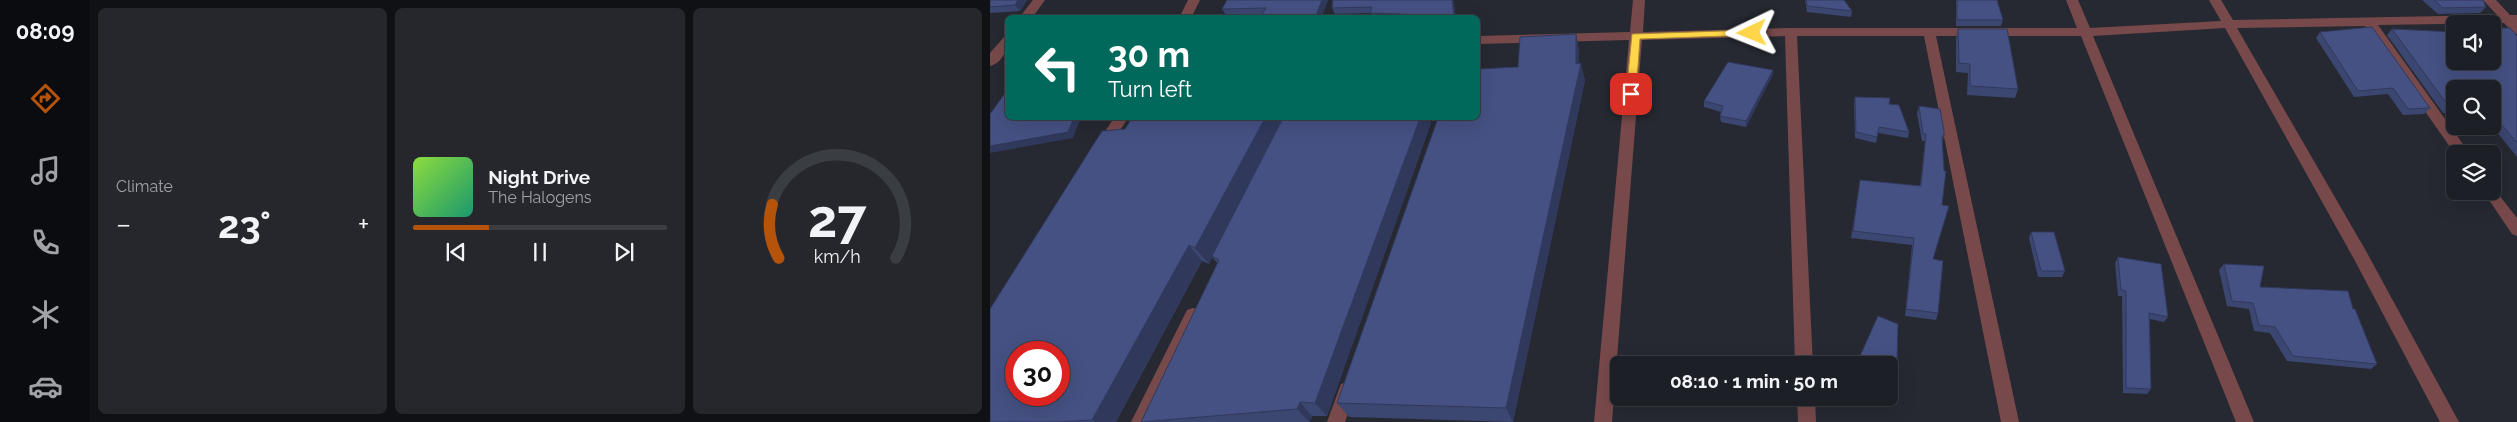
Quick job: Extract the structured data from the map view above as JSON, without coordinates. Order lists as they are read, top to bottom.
{
  "page": {
    "tabs": "08:09",
    "tile": "Climate",
    "turn": ["30 m", "Turn left"],
    "song": ["Night Drive", "The Halogens"],
    "heat": ["−", "23°", "+"],
    "limit": "30",
    "trip": "08:10 · 1 min · 50 m",
    "gauge": ["27", "km/h"]
  }
}
